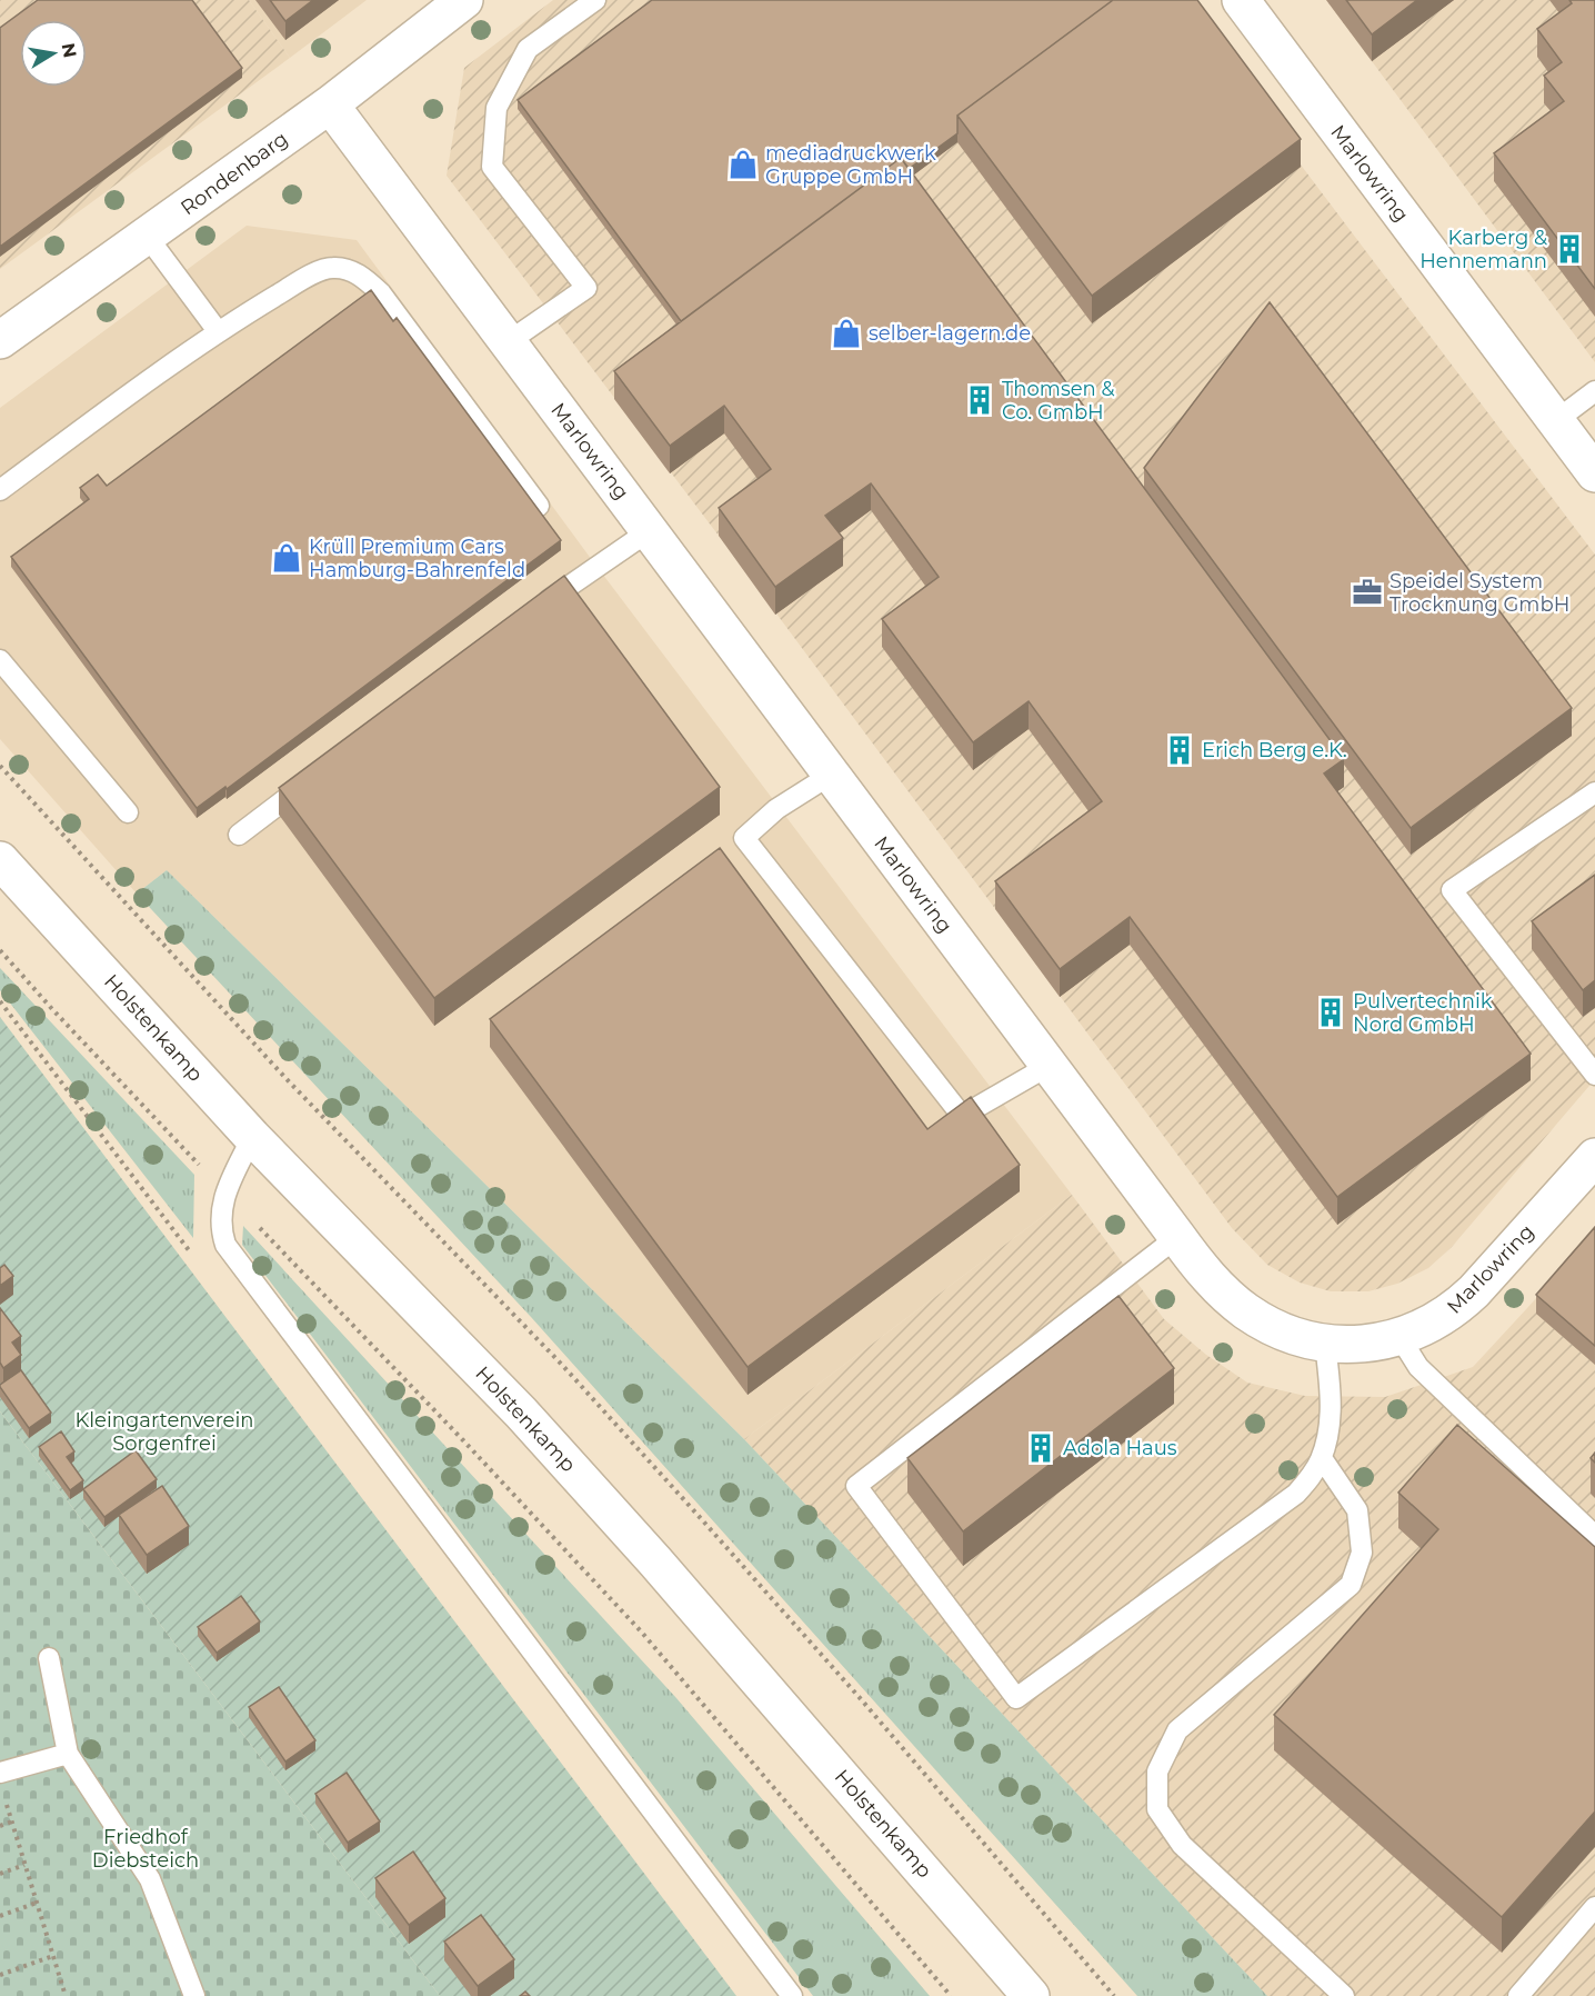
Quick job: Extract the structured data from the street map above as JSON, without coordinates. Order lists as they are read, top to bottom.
{
  "streets": {
    "street": ["Rondenbarg", "Marlowring", "Holstenkamp"]
  },
  "crossings": [
    ["Rondenbarg", "Marlowring"]
  ],
  "parks": ["Kleingartenverein Sorgenfrei", "Friedhof Diebsteich"],
  "places": {
    "shop": ["mediadruckwerk Gruppe GmbH", "selber-lagern.de", "Krüll Premium Cars Hamburg-Bahrenfeld"],
    "building": [
      "Karberg & Hennemann",
      "Thomsen & Co. GmbH",
      "Erich Berg e.K.",
      "Pulvertechnik Nord GmbH",
      "Adola Haus"
    ],
    "office": ["Speidel System Trocknung GmbH"]
  },
  "north": "right"
}
